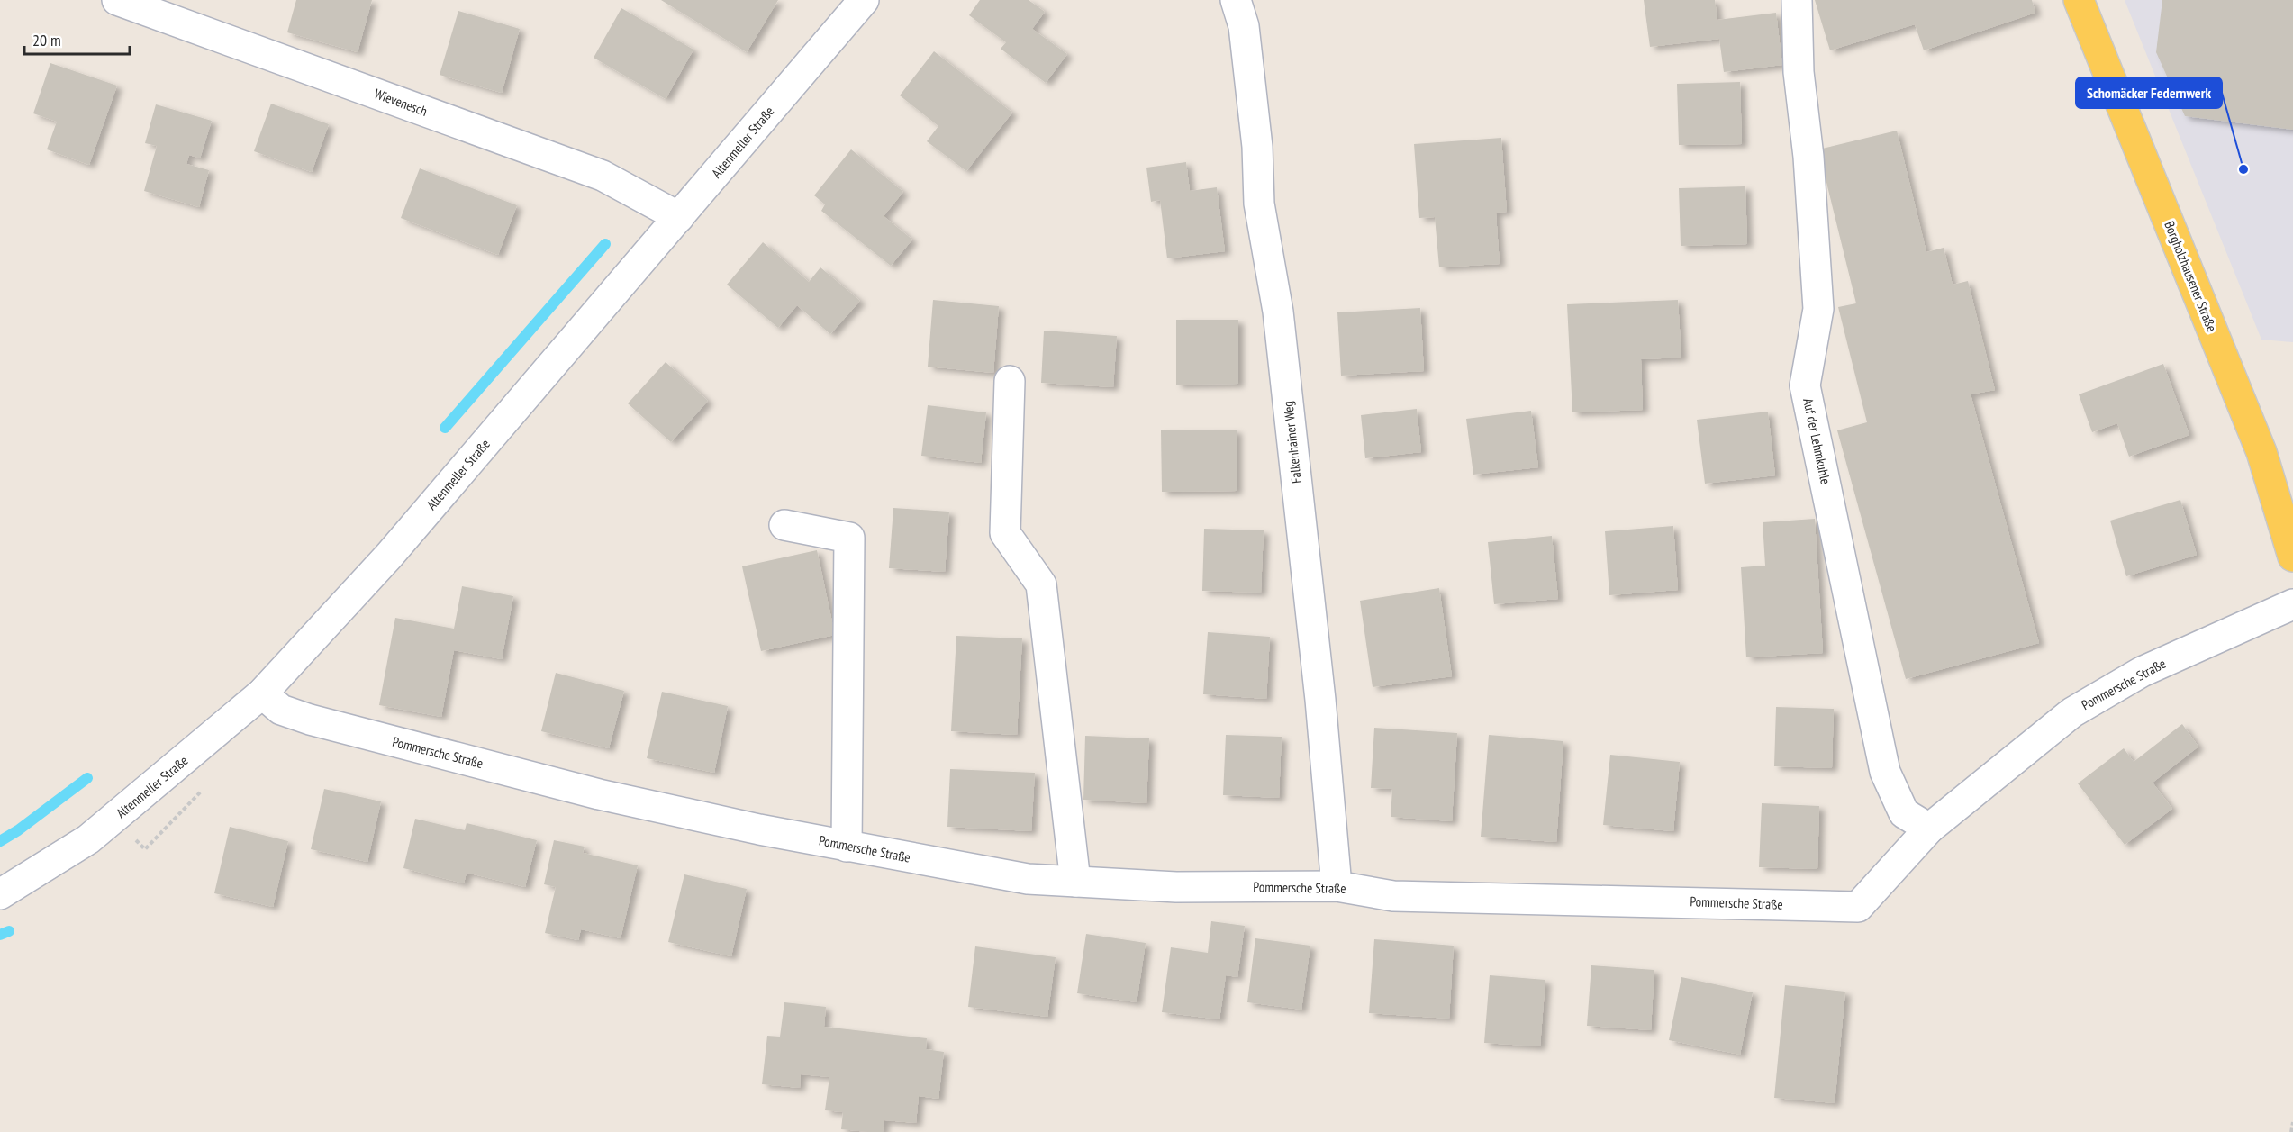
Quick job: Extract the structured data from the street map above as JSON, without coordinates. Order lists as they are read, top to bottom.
{
  "streets": {
    "main road": ["Borgholzhausener Straße"],
    "street": [
      "Wievenesch",
      "Altenmeller Straße",
      "Auf der Lehmkuhle",
      "Falkenhainer Weg",
      "Pommersche Straße"
    ]
  },
  "crossings": [
    ["Wievenesch", "Altenmeller Straße"],
    ["Altenmeller Straße", "Pommersche Straße"],
    ["Auf der Lehmkuhle", "Pommersche Straße"],
    ["Falkenhainer Weg", "Pommersche Straße"]
  ],
  "places": ["Schomäcker Federnwerk"],
  "scale_bar": "20 m"
}
